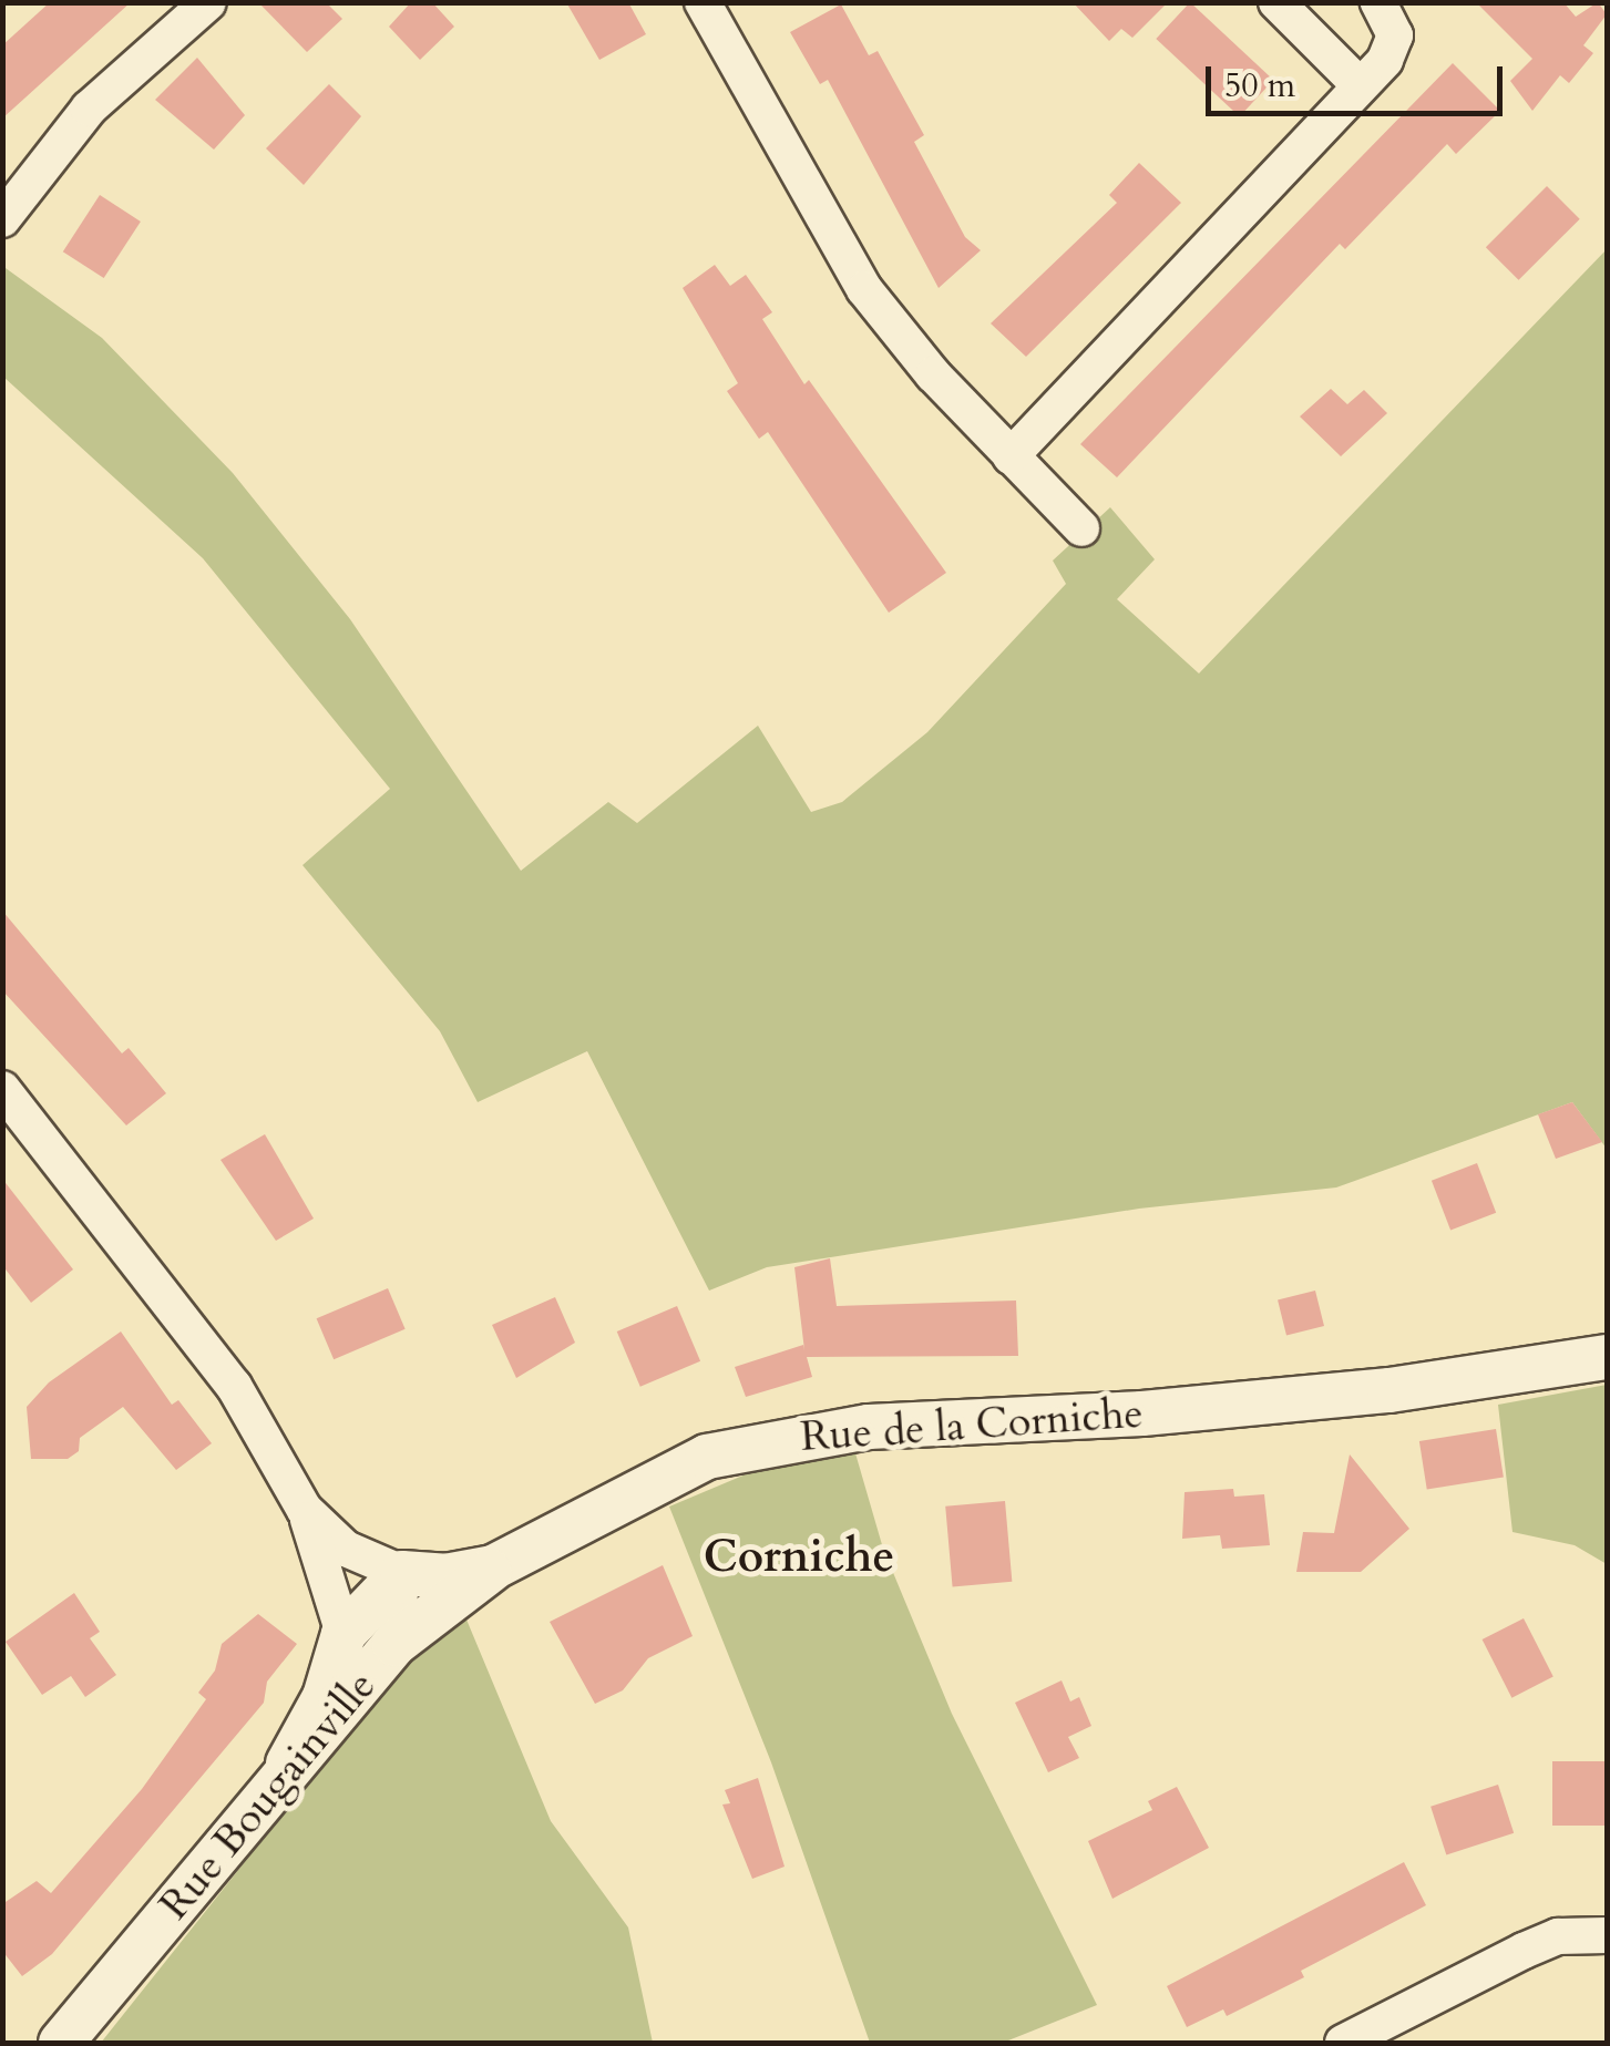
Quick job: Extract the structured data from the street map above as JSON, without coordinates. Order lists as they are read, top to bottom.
{
  "streets": {
    "street": ["Rue de la Corniche", "Rue Bougainville"]
  },
  "crossings": [
    ["Rue de la Corniche", "Rue Bougainville"]
  ],
  "districts": ["Corniche"],
  "scale_bar": "50 m"
}
